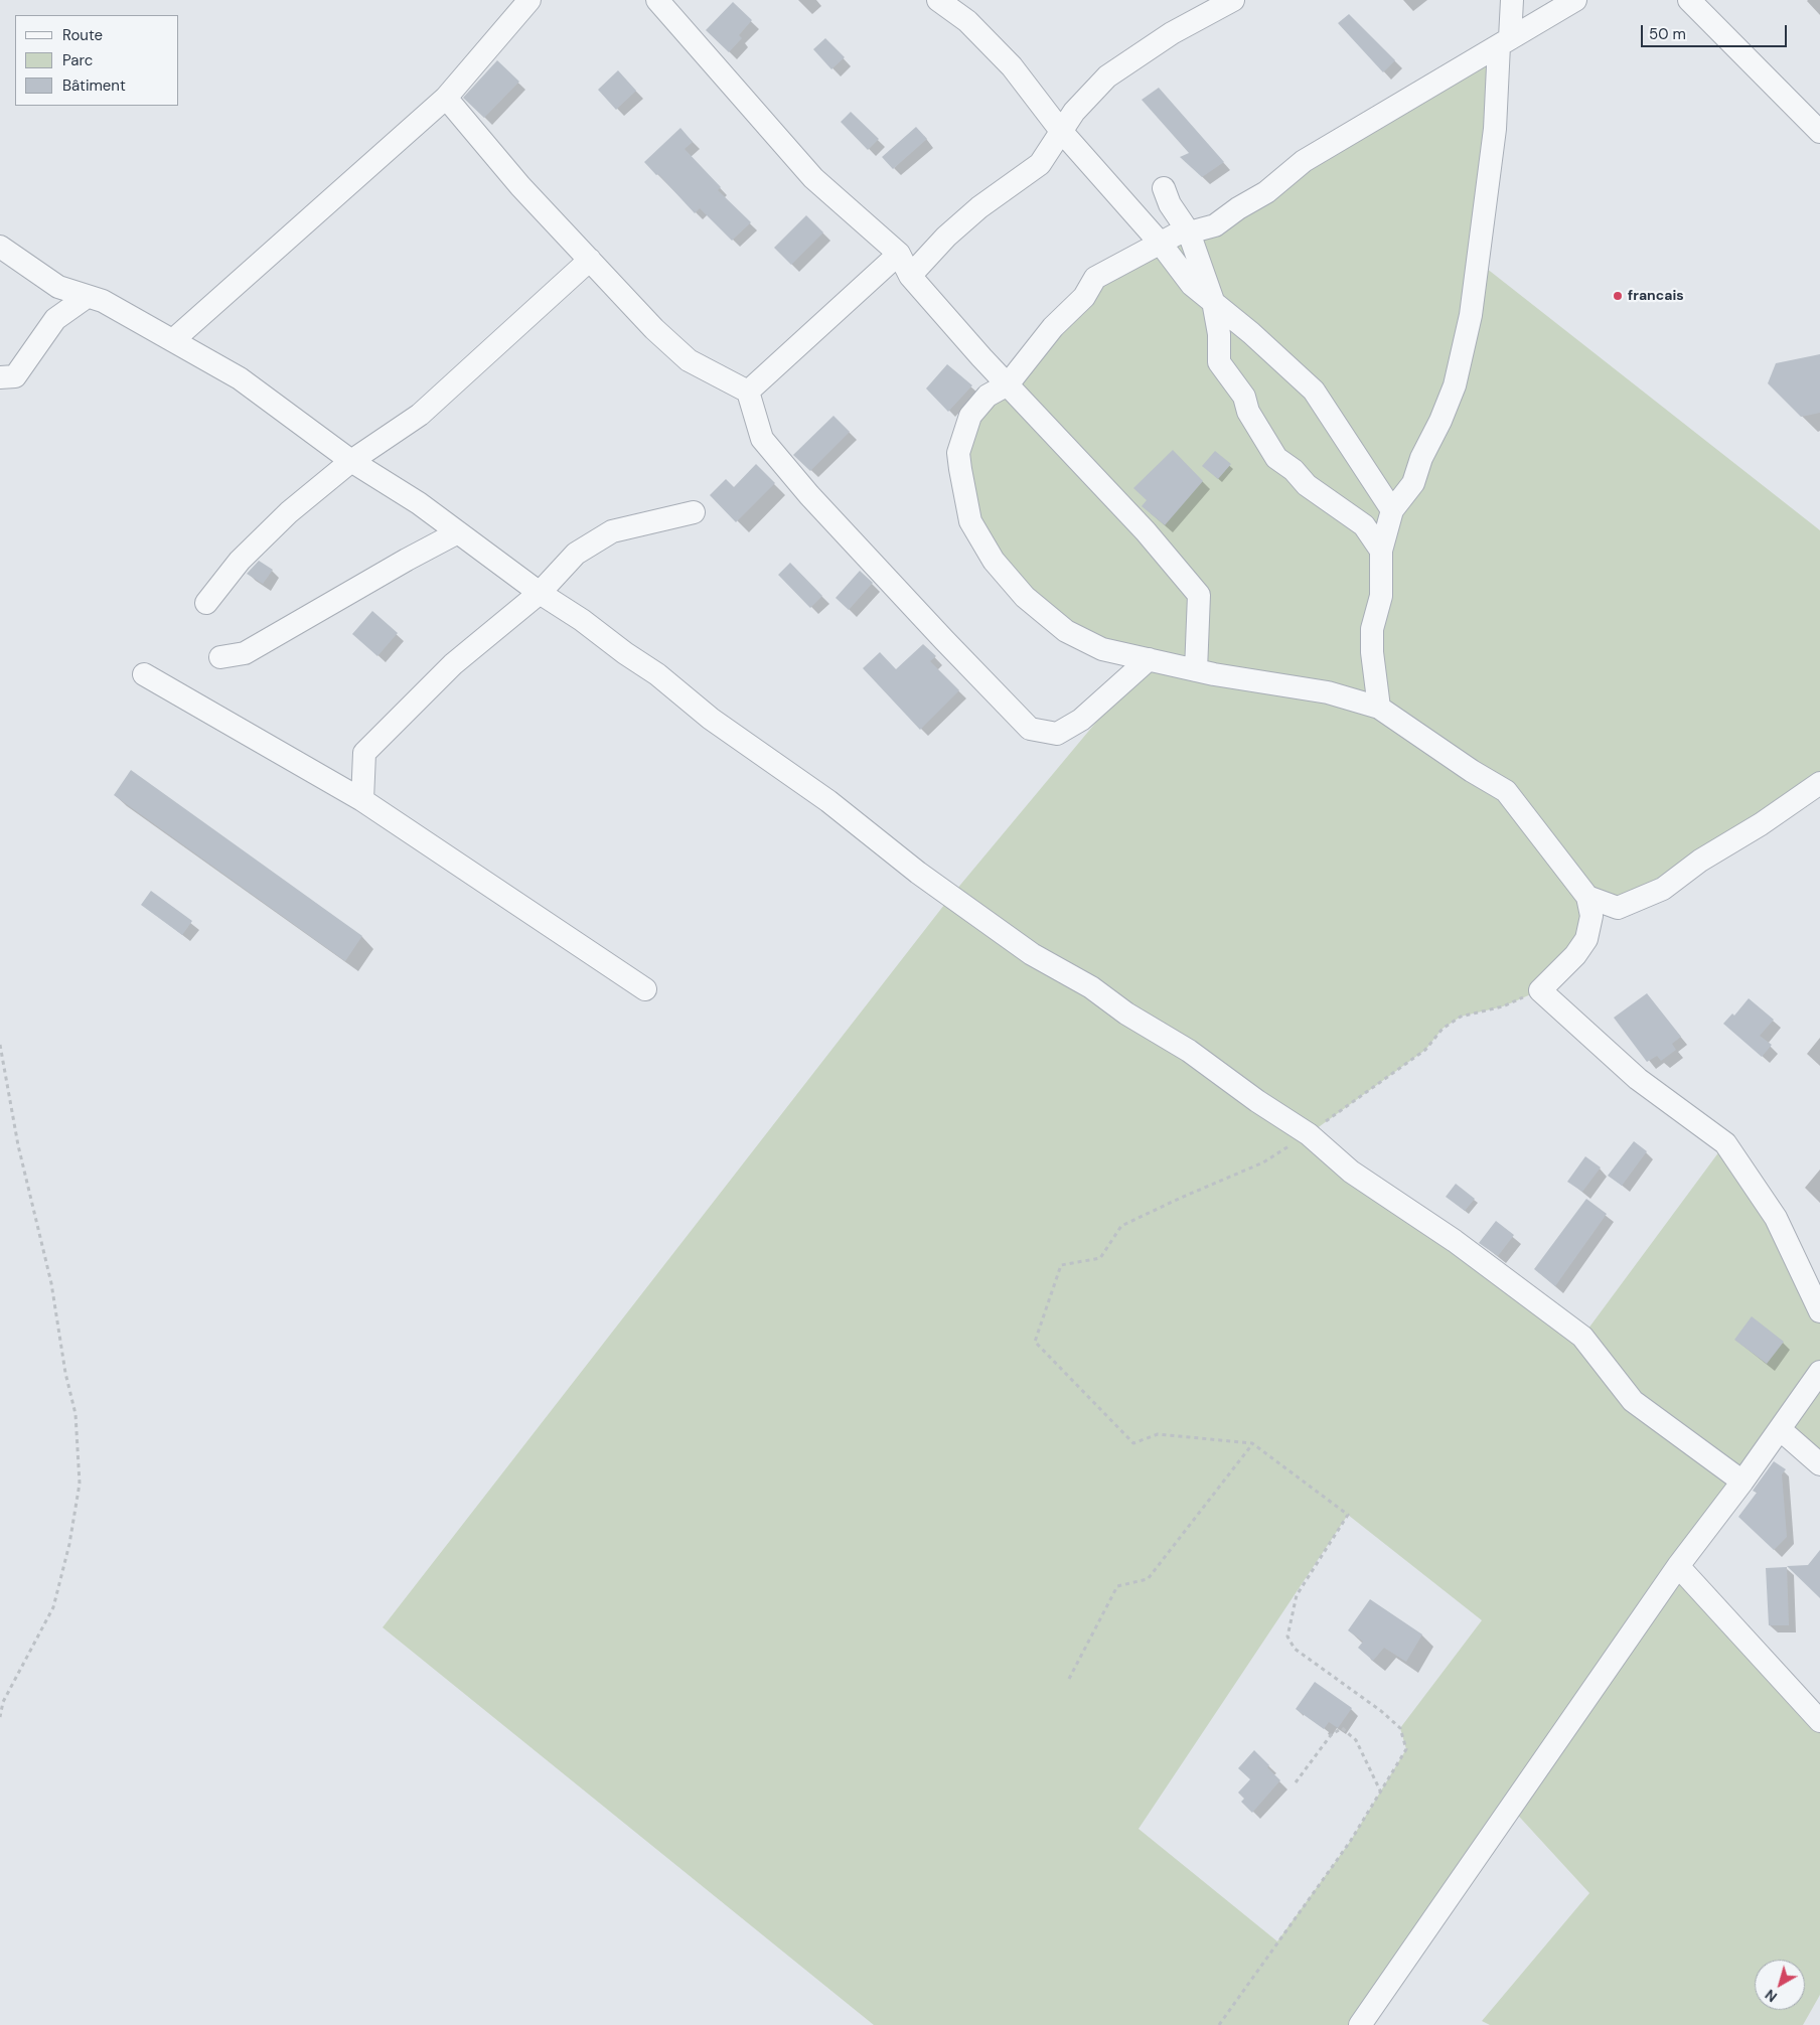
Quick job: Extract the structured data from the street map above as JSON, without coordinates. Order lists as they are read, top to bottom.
{
  "places": ["francais"],
  "legend": ["Route", "Parc", "Bâtiment"],
  "scale_bar": "50 m",
  "north": "bottom left"
}
